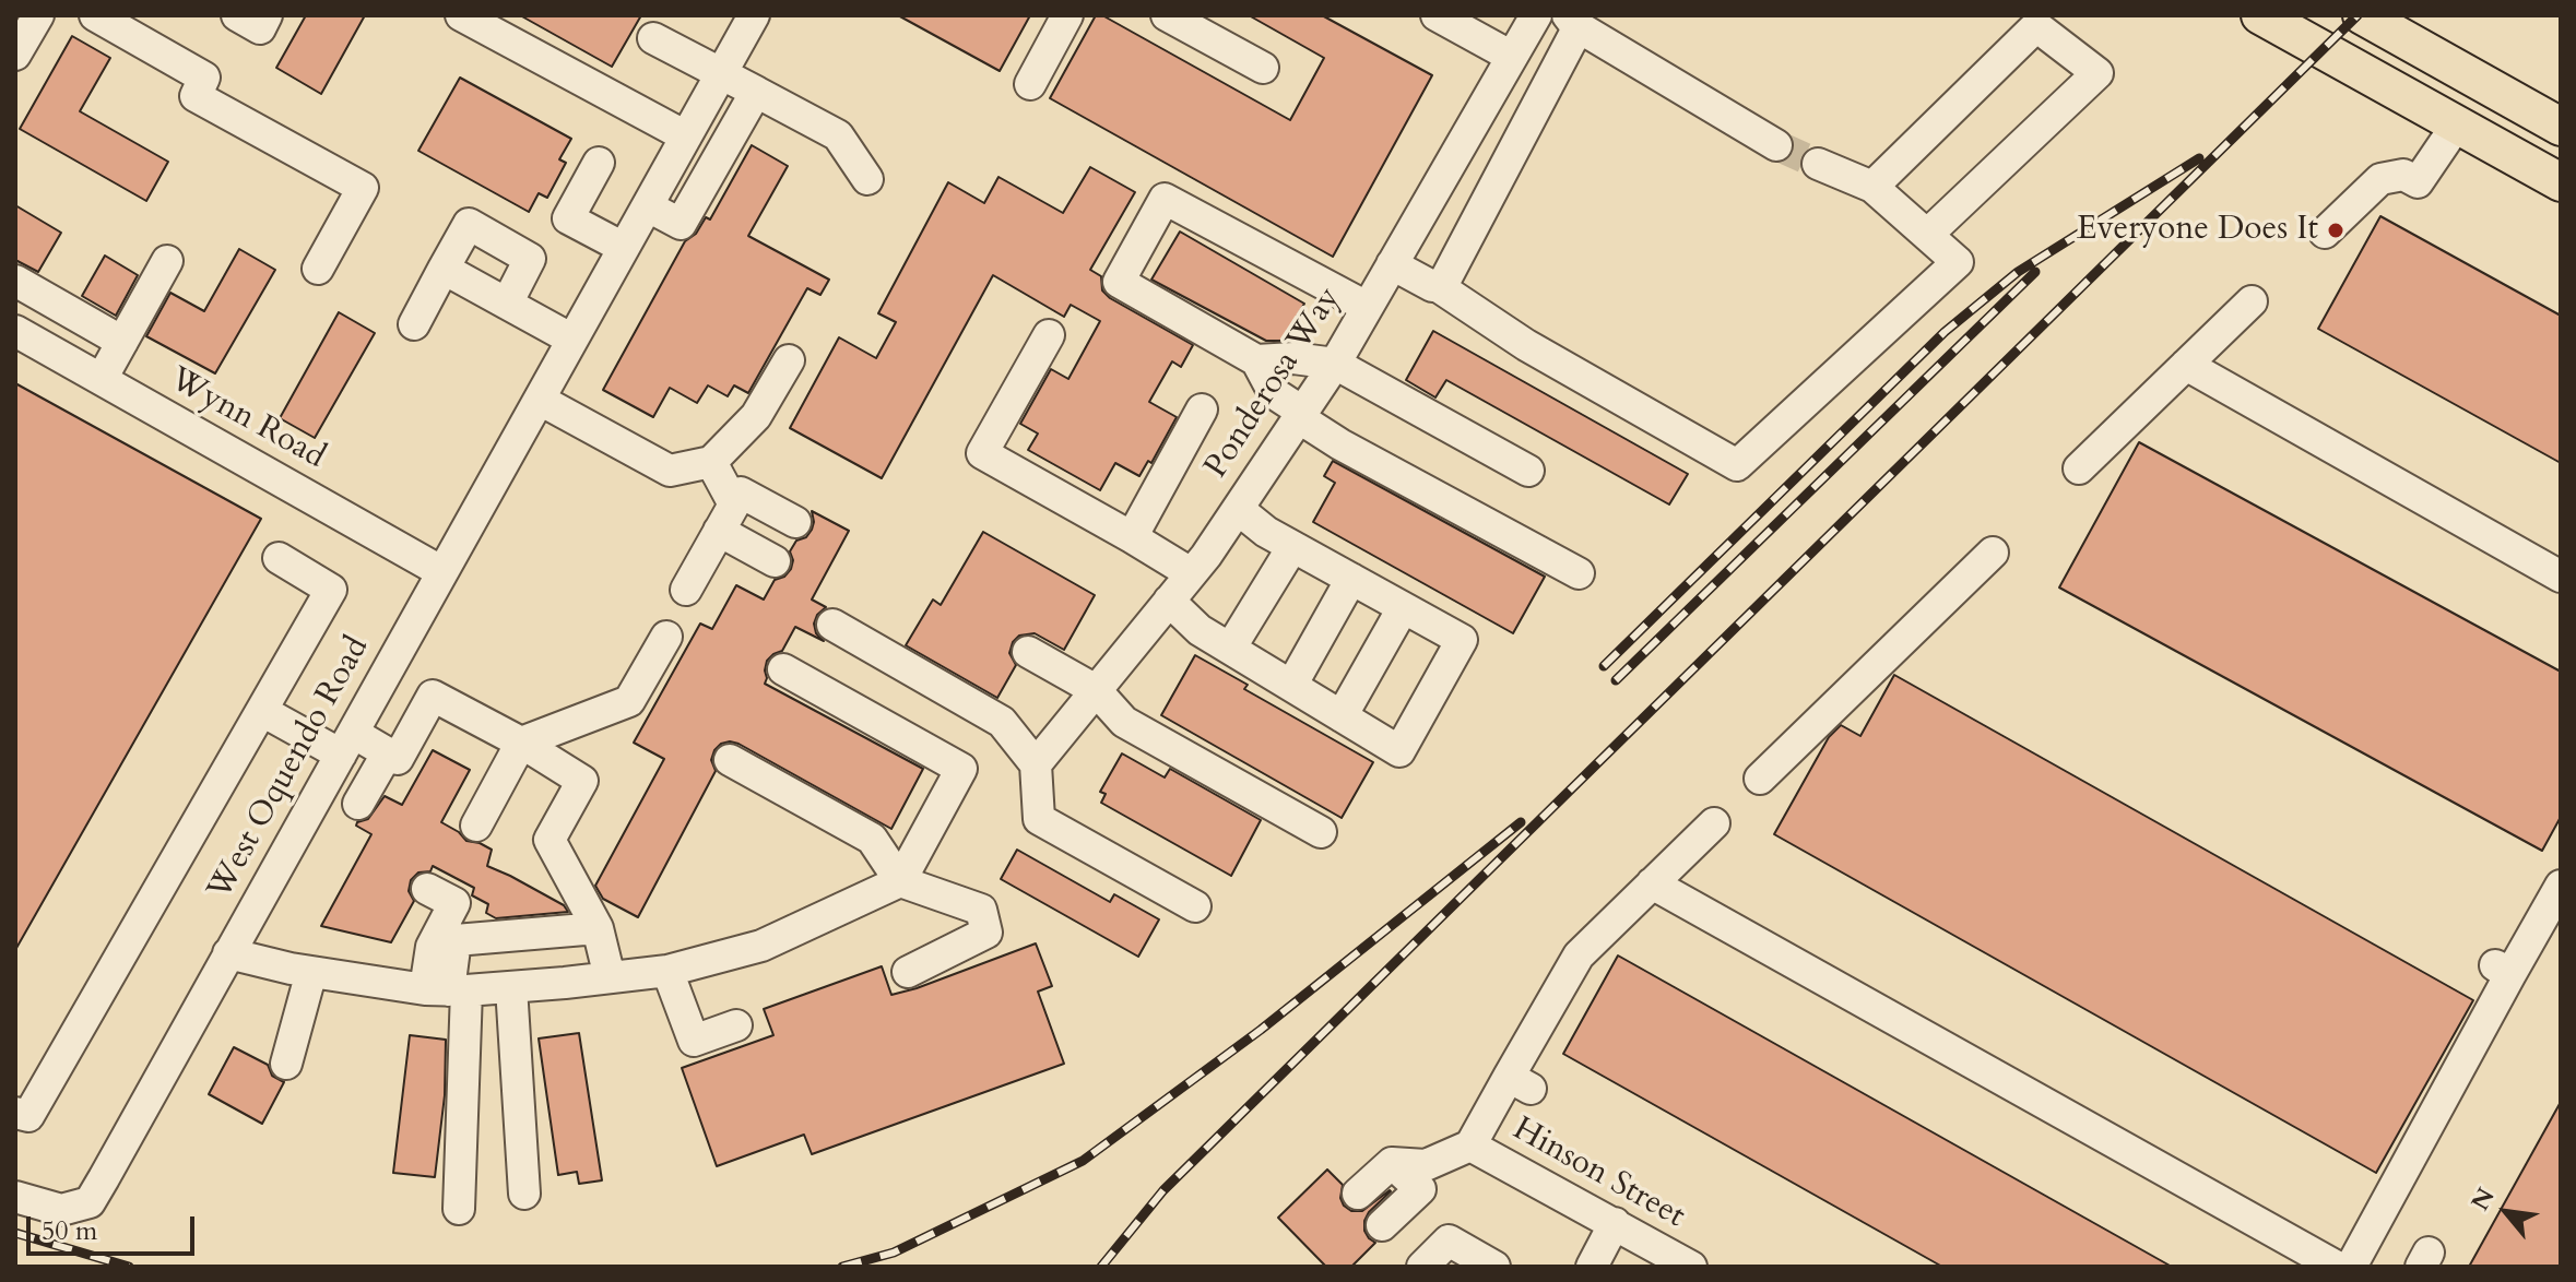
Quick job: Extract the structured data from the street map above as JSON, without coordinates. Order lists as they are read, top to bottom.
{
  "streets": {
    "street": [
      "Ponderosa Way",
      "Wynn Road",
      "West Oquendo Road",
      "Hinson Street"
    ]
  },
  "crossings": [
    ["Wynn Road", "West Oquendo Road"]
  ],
  "places": ["Everyone Does It"],
  "scale_bar": "50 m",
  "north": "top left"
}
